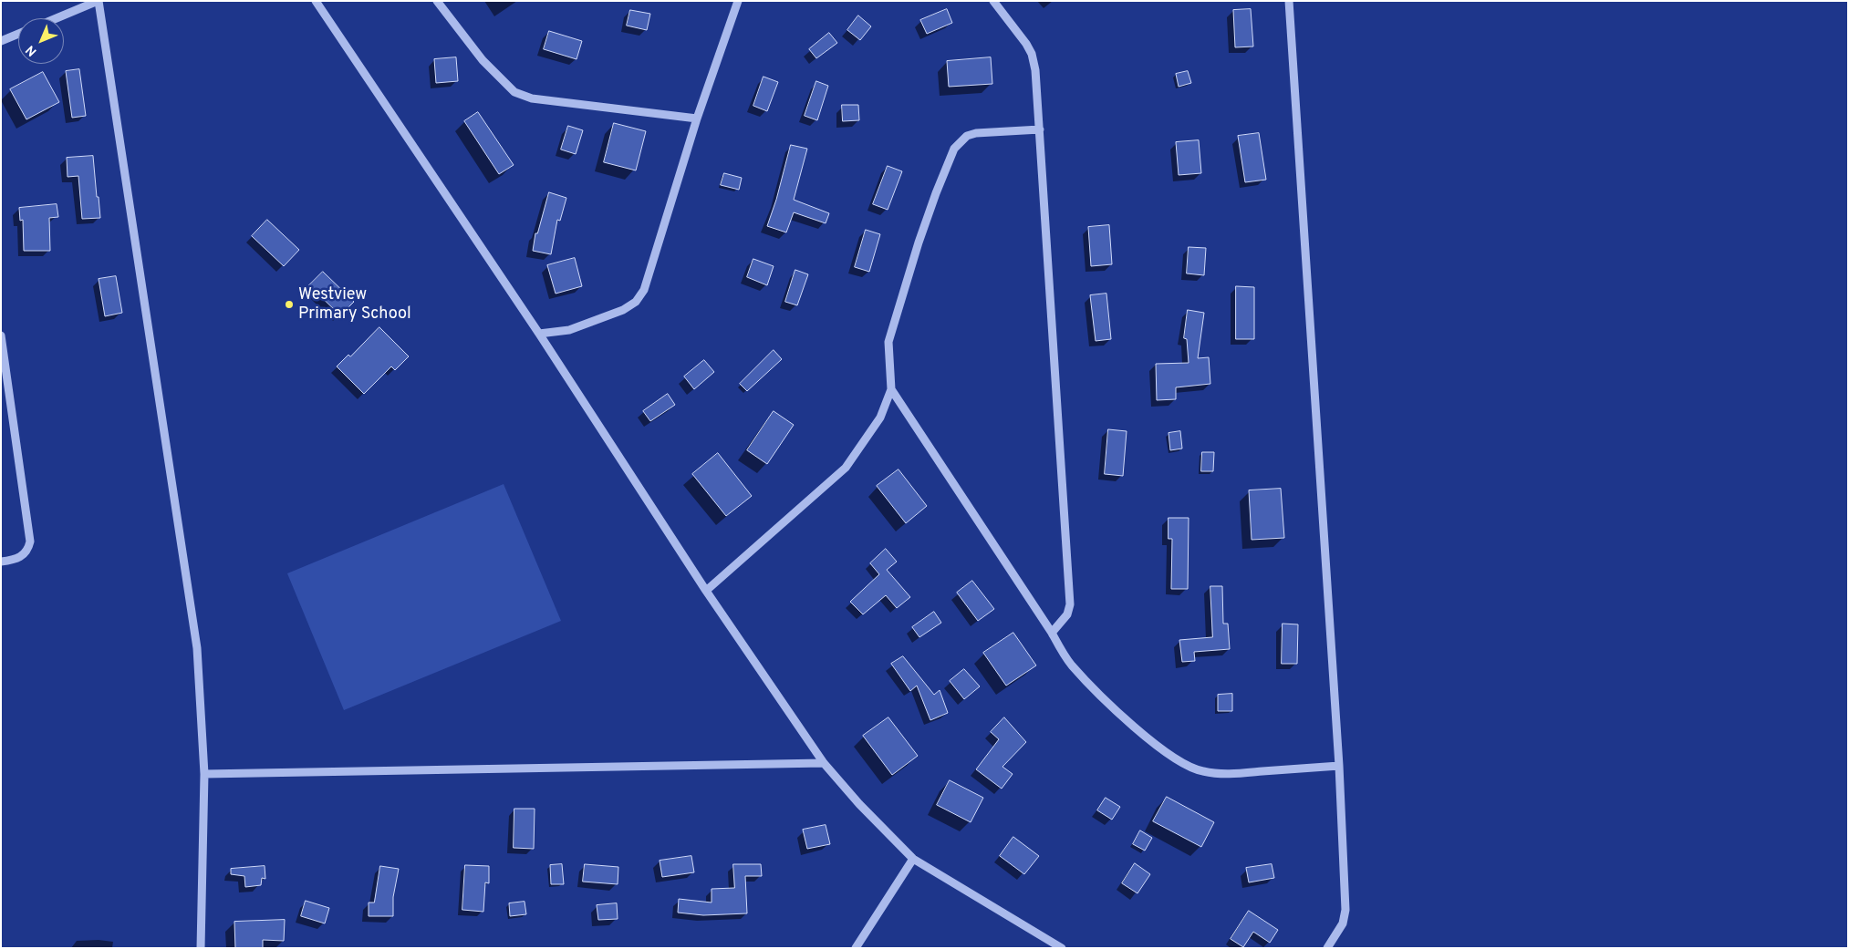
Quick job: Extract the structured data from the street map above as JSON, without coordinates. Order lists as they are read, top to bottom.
{
  "places": ["Westview Primary School"],
  "north": "bottom left"
}
